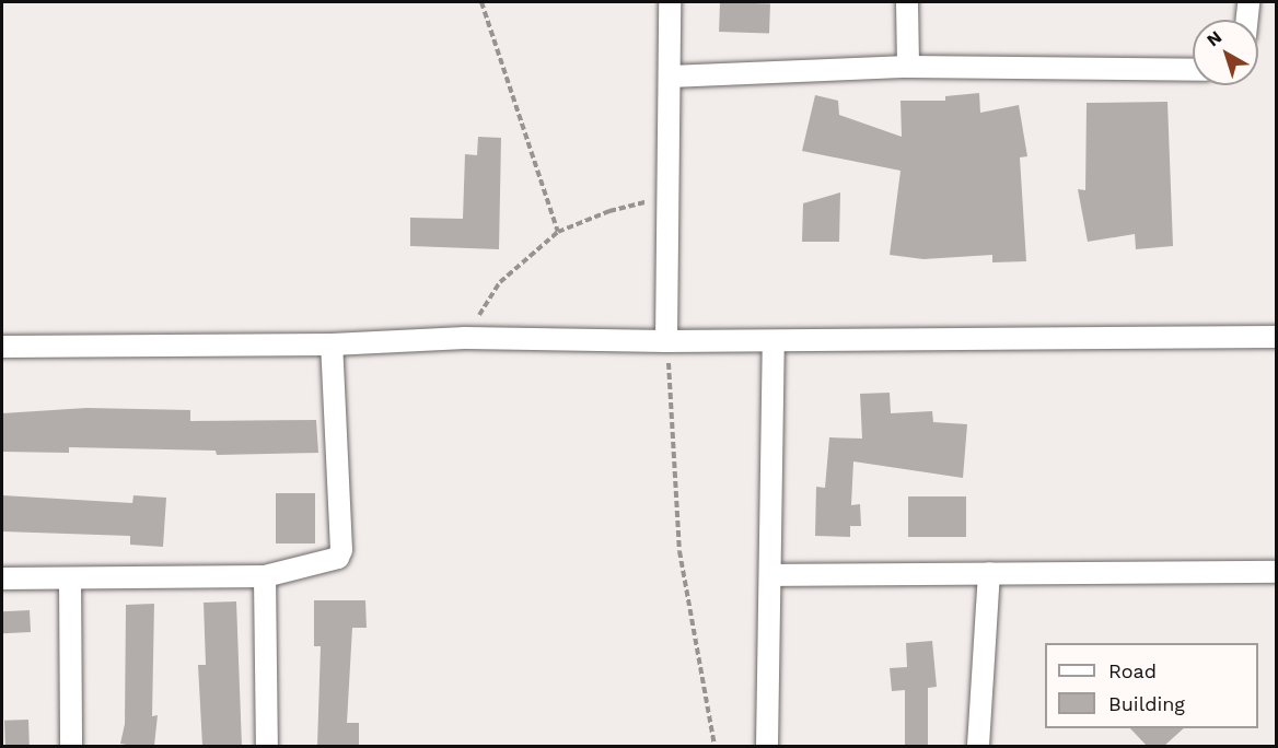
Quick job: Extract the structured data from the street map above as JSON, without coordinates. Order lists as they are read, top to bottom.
{
  "legend": ["Road", "Building"],
  "north": "top left"
}
